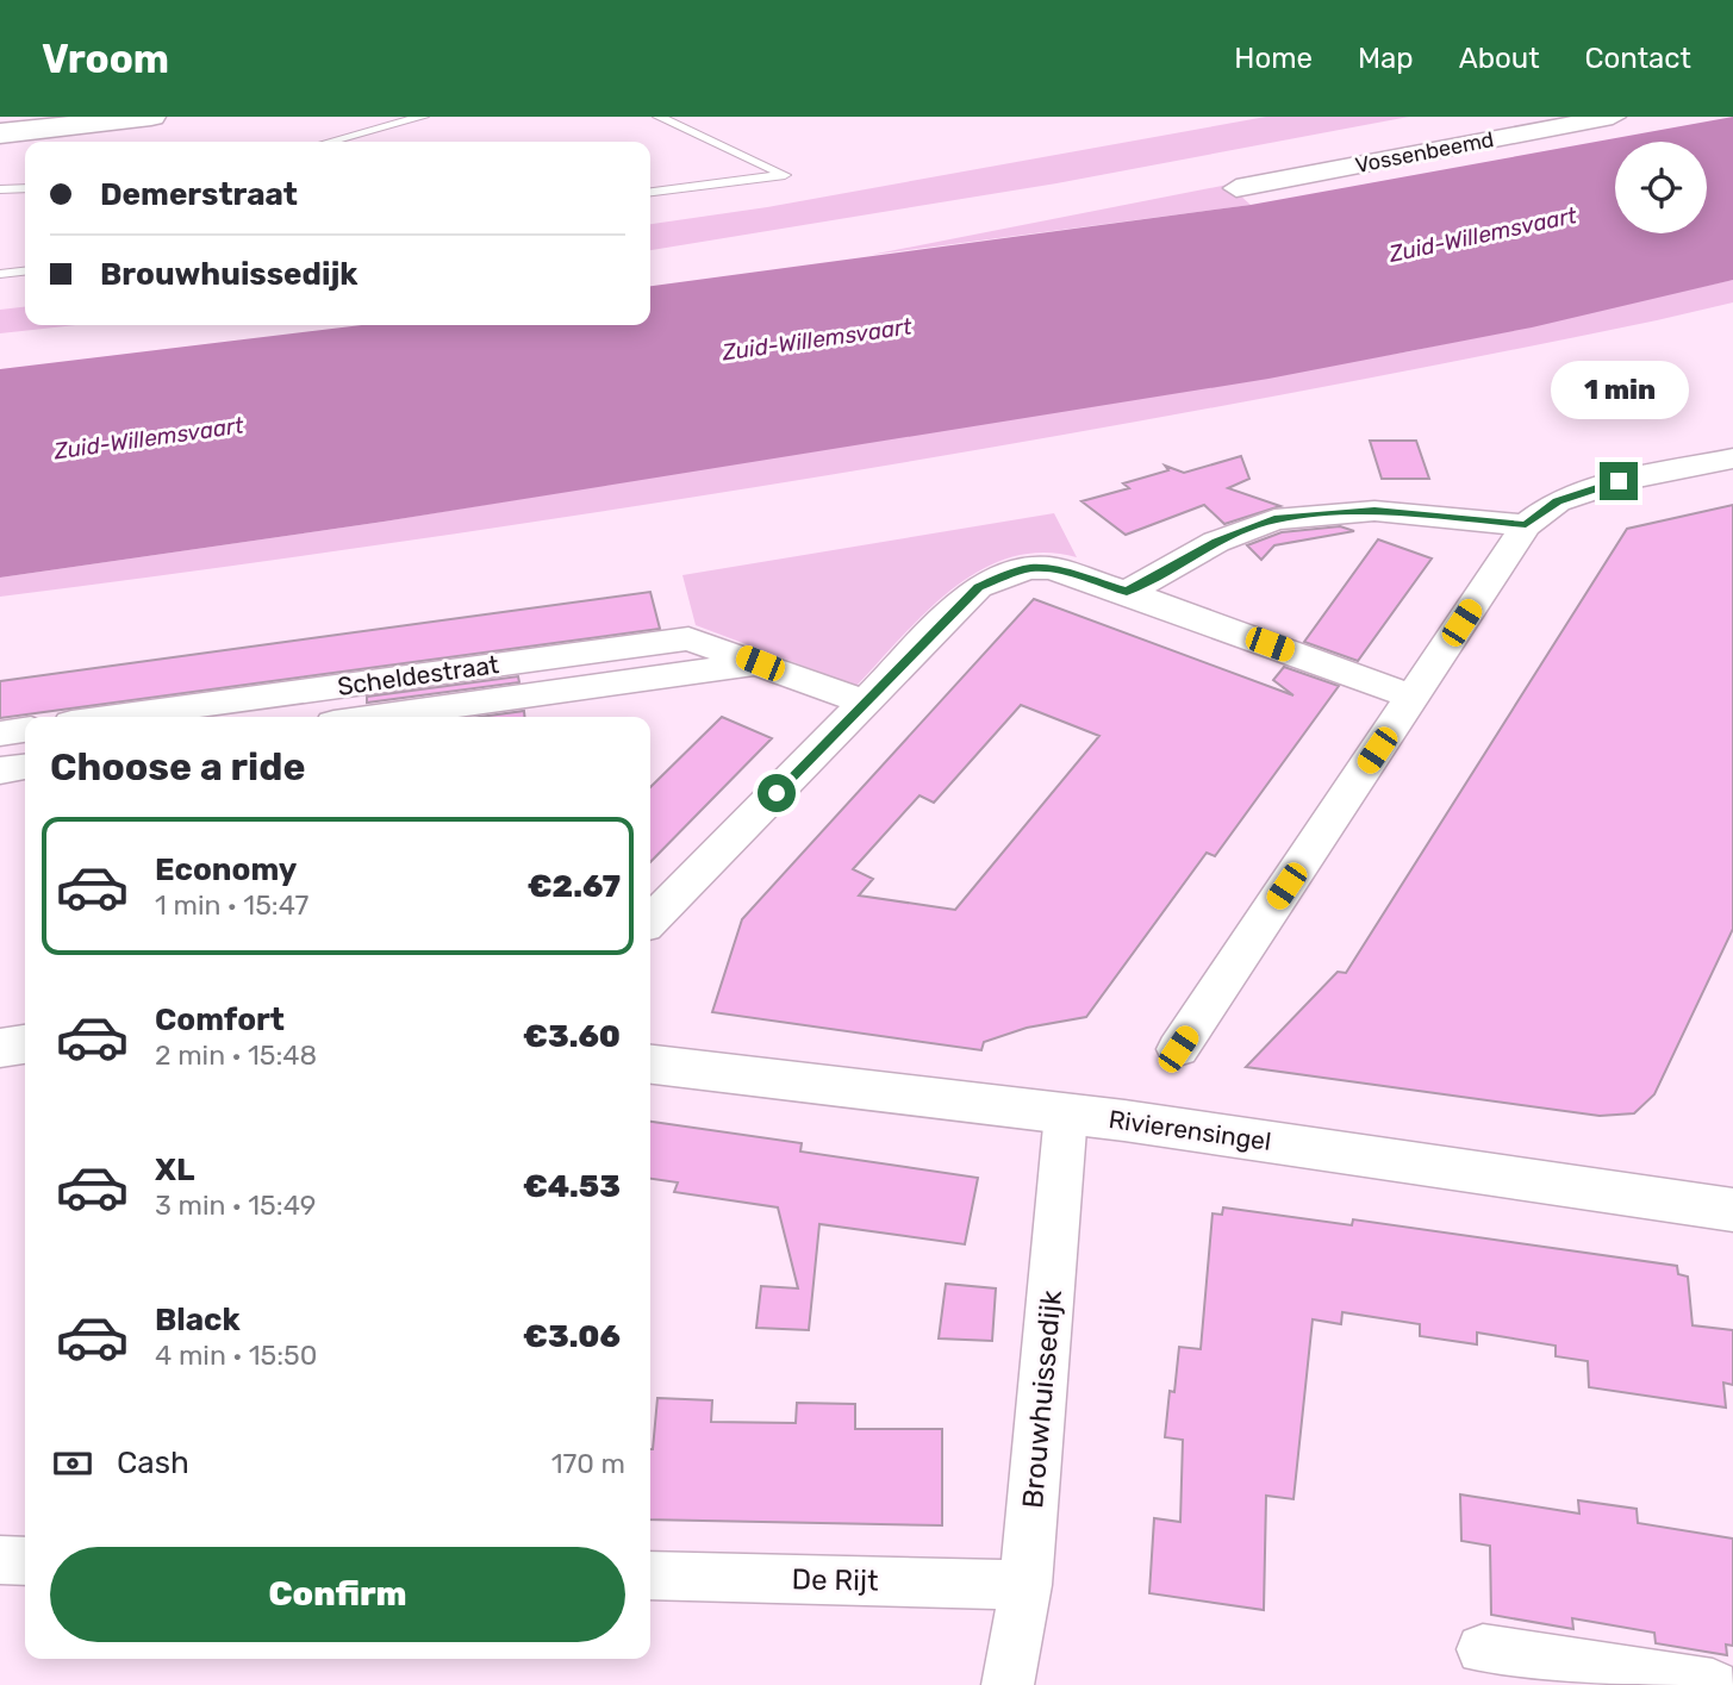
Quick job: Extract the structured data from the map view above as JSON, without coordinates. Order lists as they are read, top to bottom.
{
  "streets": {
    "street": [
      "Vossenbeemd",
      "Scheldestraat",
      "Rivierensingel",
      "Brouwhuissedijk",
      "De Rijt"
    ]
  },
  "crossings": [
    ["Rivierensingel", "Brouwhuissedijk"],
    ["Brouwhuissedijk", "De Rijt"]
  ],
  "water": ["Zuid-Willemsvaart"],
  "page": {
    "header": "Vroom",
    "nav": [
      "Home",
      "Map",
      "About",
      "Contact"
    ],
    "banner": ["Demerstraat", "Brouwhuissedijk"],
    "bubble": "1 min",
    "heading": "Choose a ride",
    "list": [
      {
        "name": "Economy",
        "note": "1 min · 15:47",
        "value": "€2.67"
      },
      {
        "name": "Comfort",
        "note": "2 min · 15:48",
        "value": "€3.60"
      },
      {
        "name": "XL",
        "note": "3 min · 15:49",
        "value": "€4.53"
      },
      {
        "name": "Black",
        "note": "4 min · 15:50",
        "value": "€3.06"
      }
    ],
    "pay": ["Cash", "170 m"],
    "buttons": "Confirm"
  }
}
